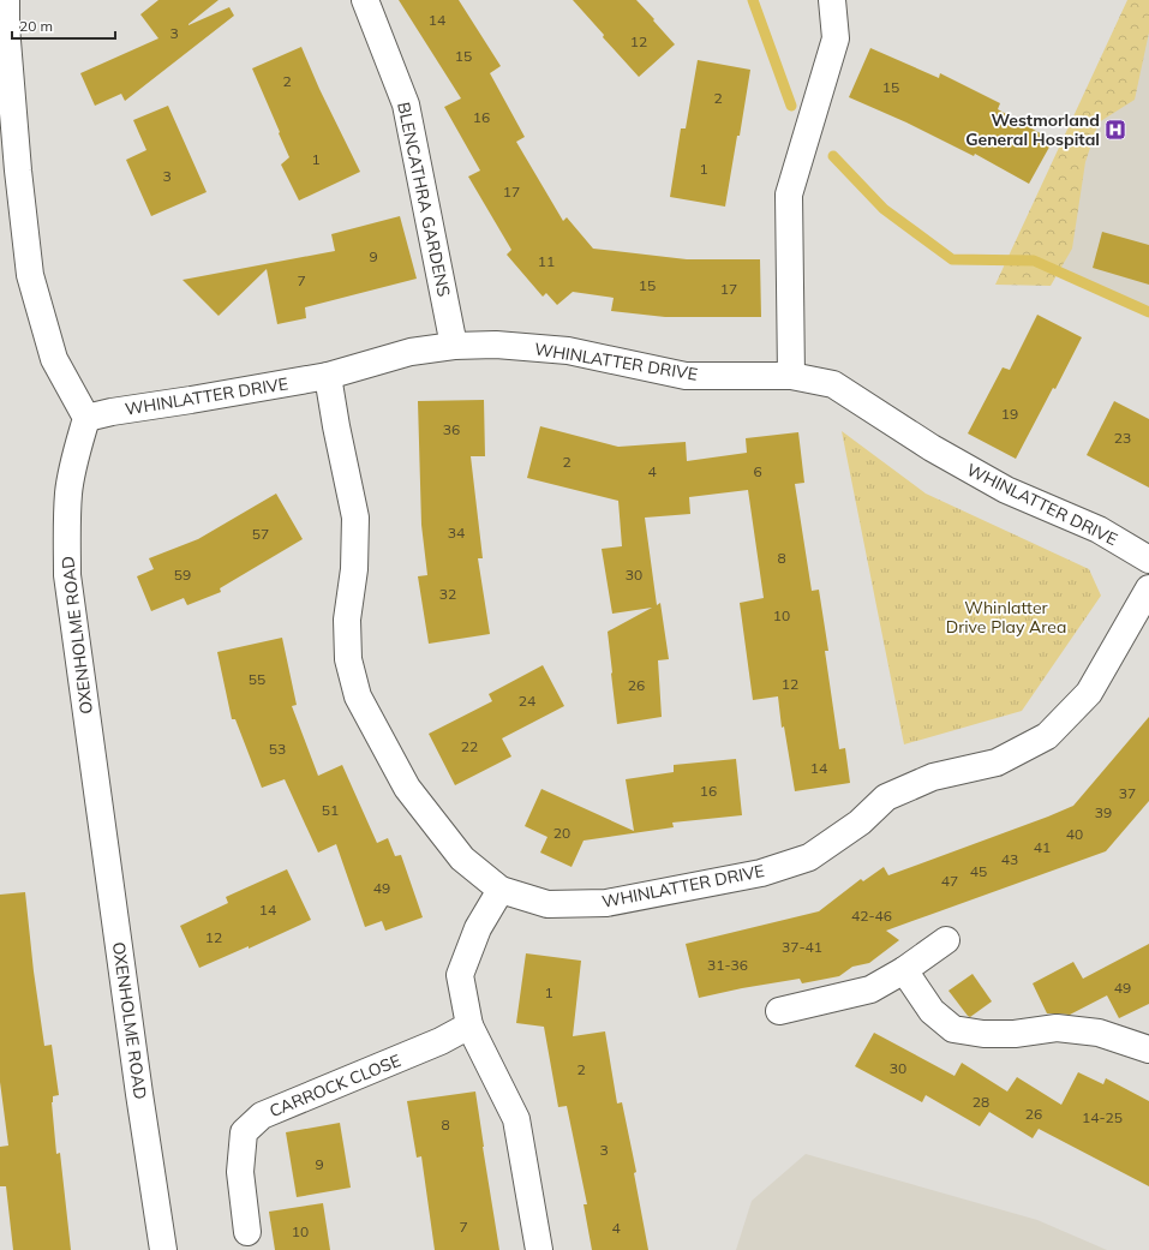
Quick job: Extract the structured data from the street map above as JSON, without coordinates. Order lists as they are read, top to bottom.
{
  "streets": {
    "street": [
      "BLENCATHRA GARDENS",
      "WHINLATTER DRIVE",
      "OXENHOLME ROAD",
      "CARROCK CLOSE"
    ]
  },
  "crossings": [
    ["BLENCATHRA GARDENS", "WHINLATTER DRIVE"],
    ["WHINLATTER DRIVE", "OXENHOLME ROAD"]
  ],
  "parks": ["Whinlatter Drive Play Area"],
  "places": {
    "hospital": ["Westmorland General Hospital"]
  },
  "house_numbers": [
    "14",
    "3",
    "12",
    "15",
    "2",
    "15",
    "2",
    "16",
    "1",
    "1",
    "3",
    "17",
    "9",
    "11",
    "7",
    "15",
    "17",
    "19",
    "36",
    "23",
    "2",
    "4",
    "6",
    "34",
    "57",
    "8",
    "59",
    "30",
    "32",
    "10",
    "55",
    "12",
    "26",
    "24",
    "22",
    "53",
    "14",
    "16",
    "37",
    "51",
    "39",
    "20",
    "40",
    "41",
    "43",
    "45",
    "47",
    "49",
    "14",
    "42-46",
    "12",
    "37-41",
    "31-36",
    "49",
    "1",
    "30",
    "2",
    "28",
    "26",
    "14-25",
    "8",
    "3",
    "9",
    "7",
    "4",
    "10"
  ],
  "scale_bar": "20 m"
}
